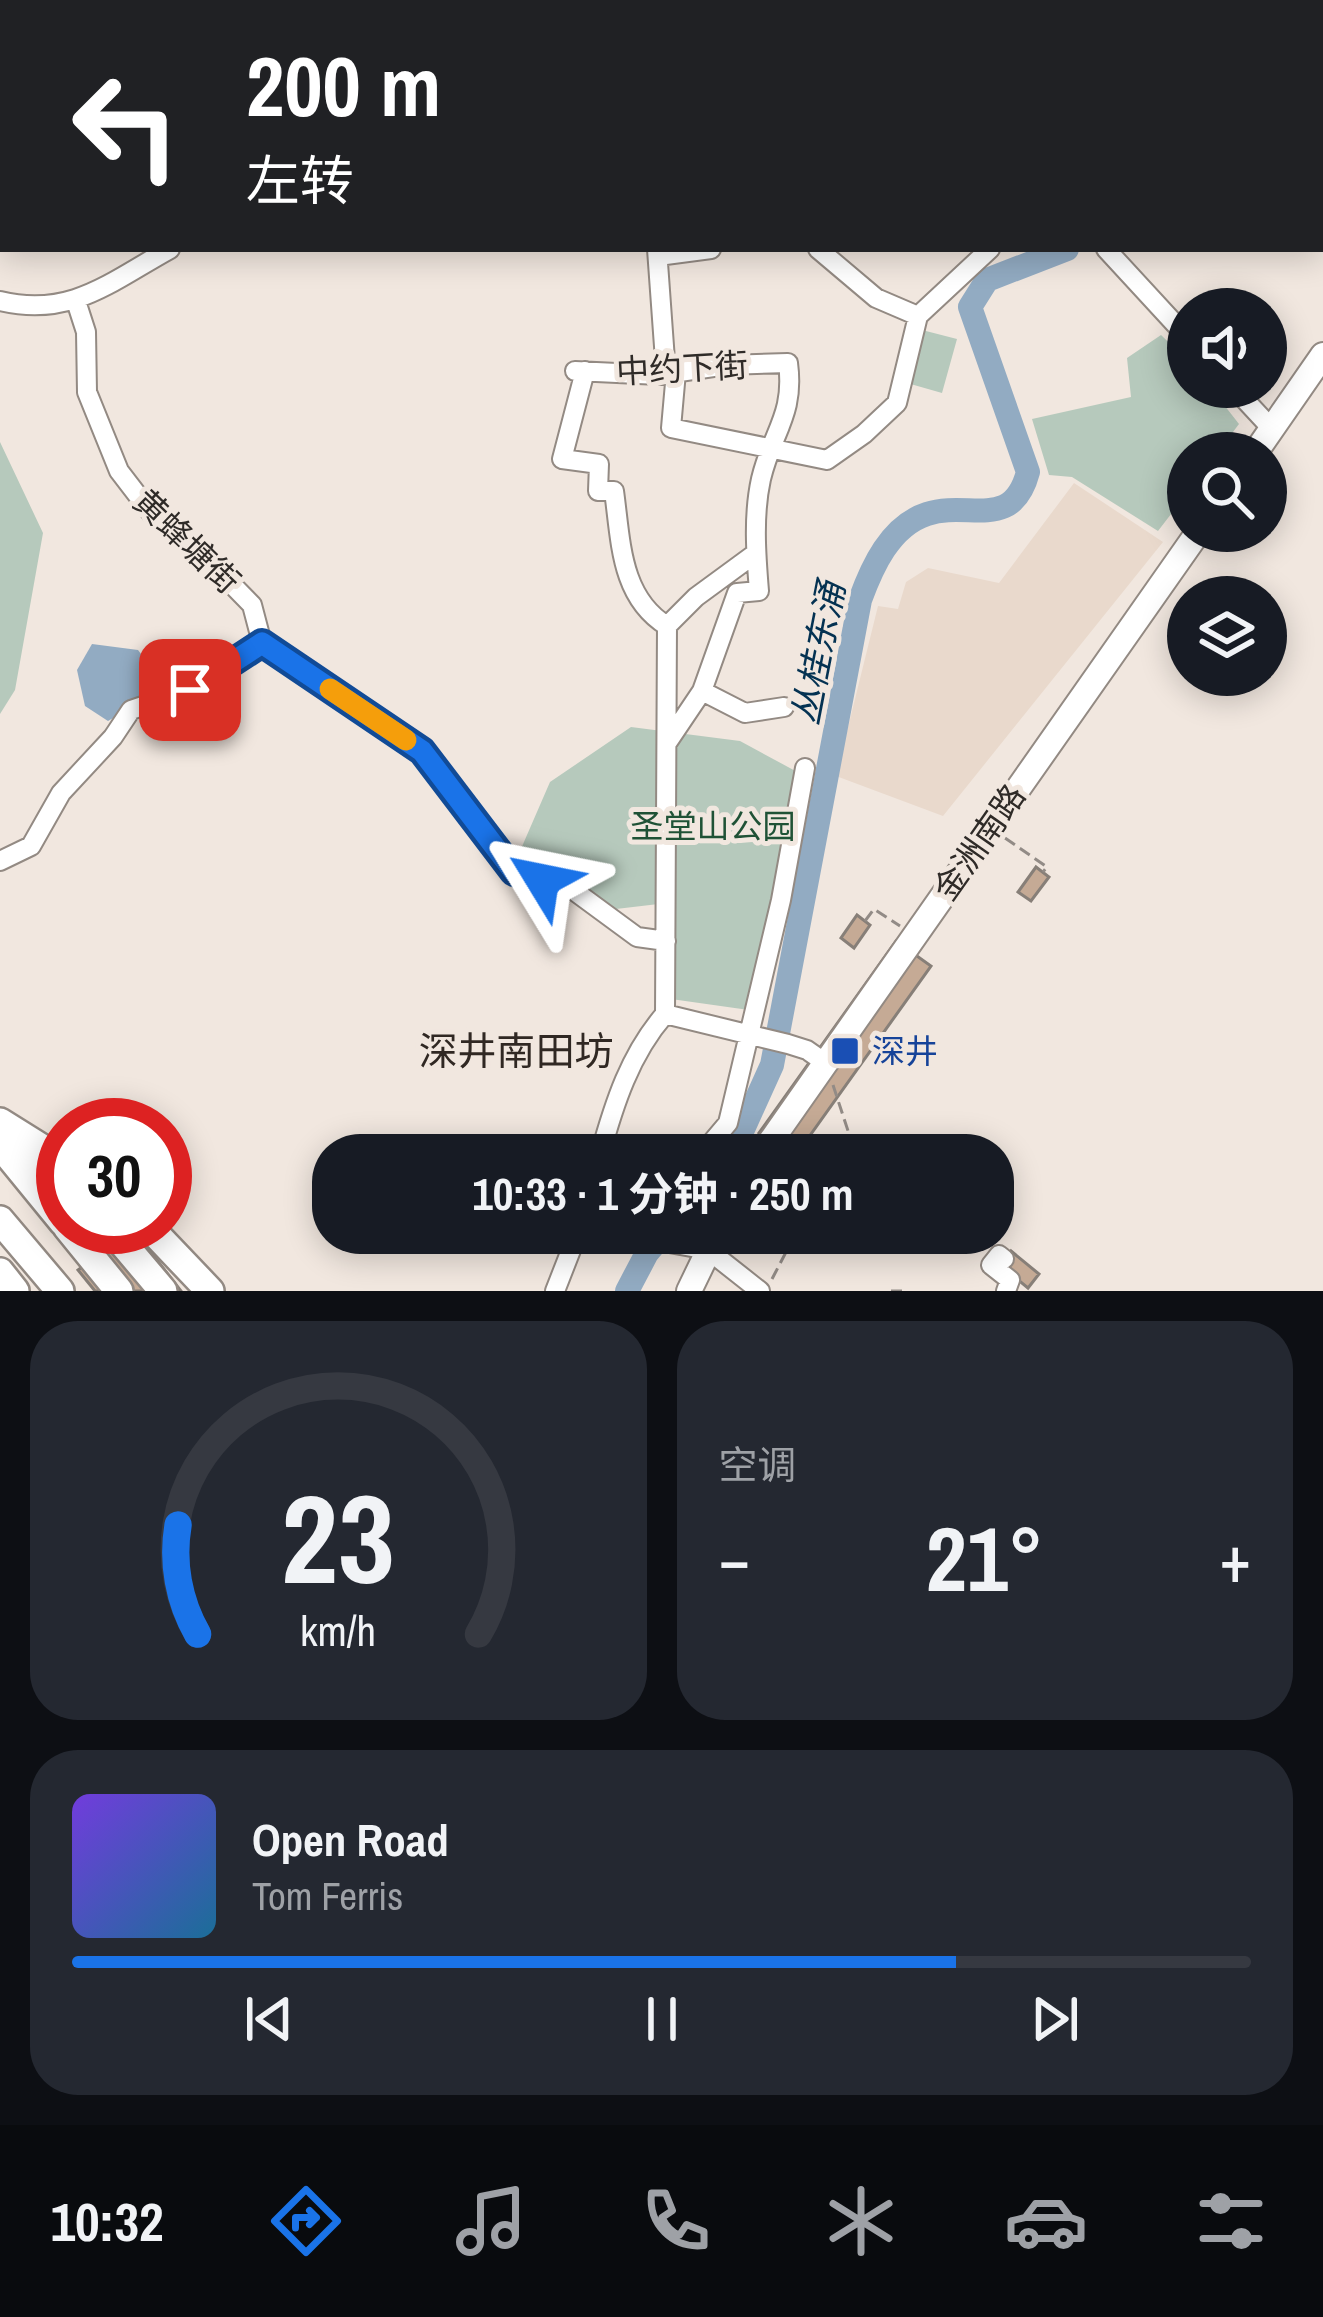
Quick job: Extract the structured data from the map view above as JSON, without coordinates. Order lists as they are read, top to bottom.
{
  "streets": {
    "main road": ["金洲南路"],
    "street": ["中约下街", "黄蜂塘街"]
  },
  "districts": ["深井南田坊"],
  "water": ["丛桂东涌"],
  "parks": ["圣堂山公园"],
  "places": {
    "transit": ["深井"]
  },
  "page": {
    "turn": ["200 m", "左转"],
    "limit": "30",
    "trip": "10:33 · 1 分钟 · 250 m",
    "tile": "空调",
    "heat": ["−", "21°", "+"],
    "song": ["Open Road", "Tom Ferris"],
    "tabs": "10:32",
    "gauge": ["23", "km/h"]
  }
}
